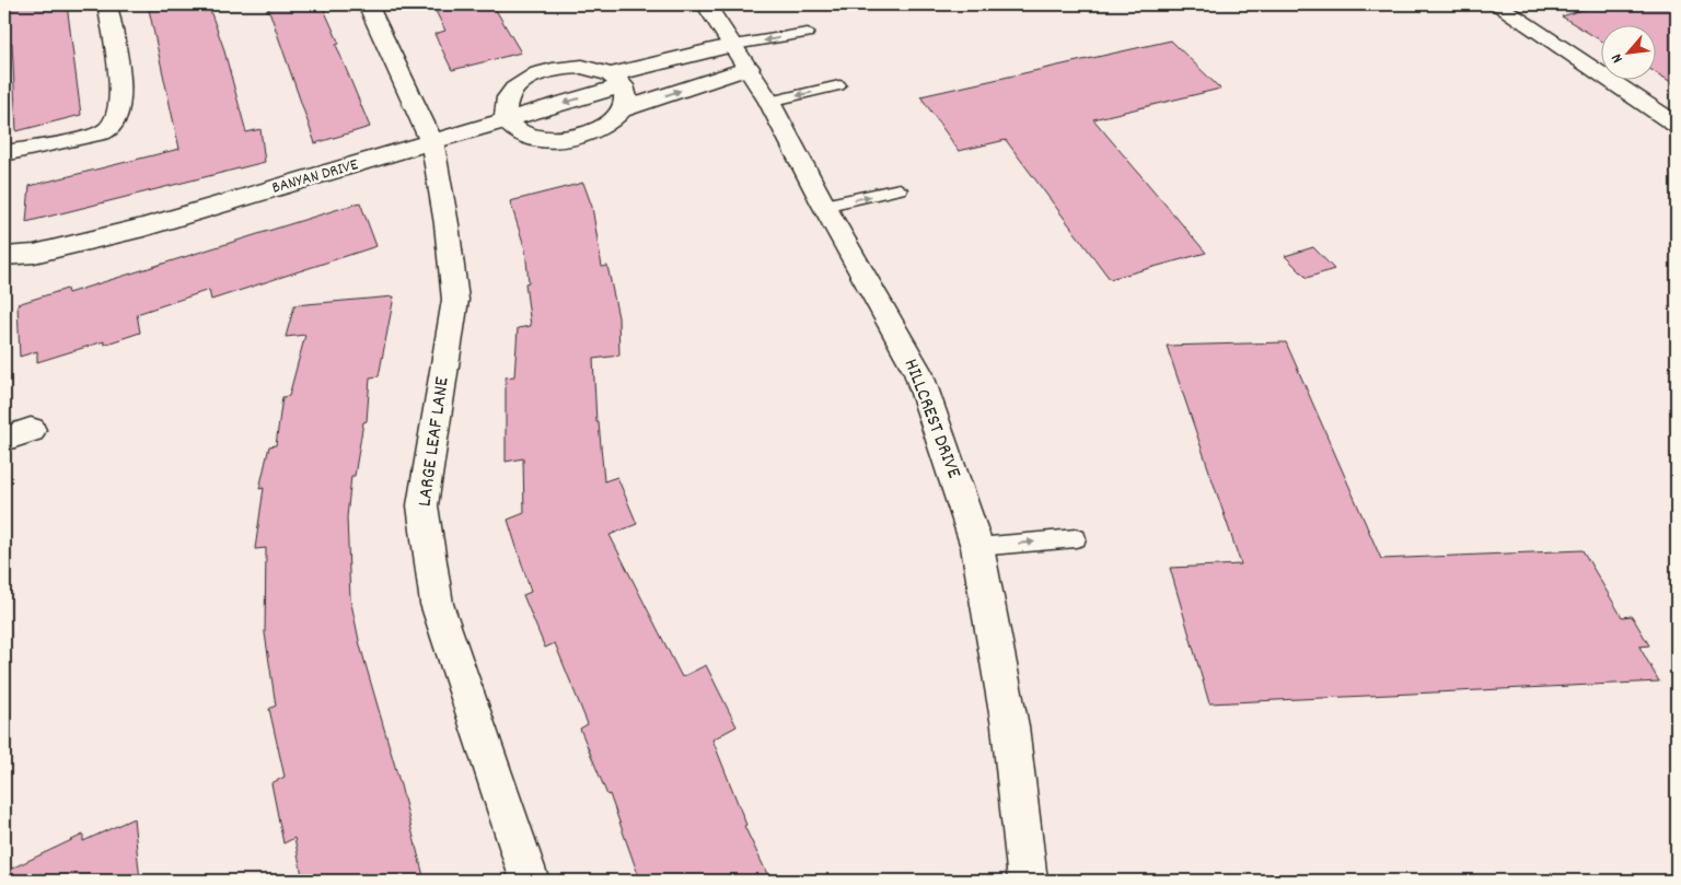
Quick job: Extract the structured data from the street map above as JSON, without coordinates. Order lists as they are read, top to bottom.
{
  "streets": {
    "street": ["BANYAN DRIVE", "HILLCREST DRIVE", "LARGE LEAF LANE"]
  },
  "crossings": [
    ["BANYAN DRIVE", "HILLCREST DRIVE"],
    ["BANYAN DRIVE", "LARGE LEAF LANE"]
  ],
  "north": "bottom left"
}
